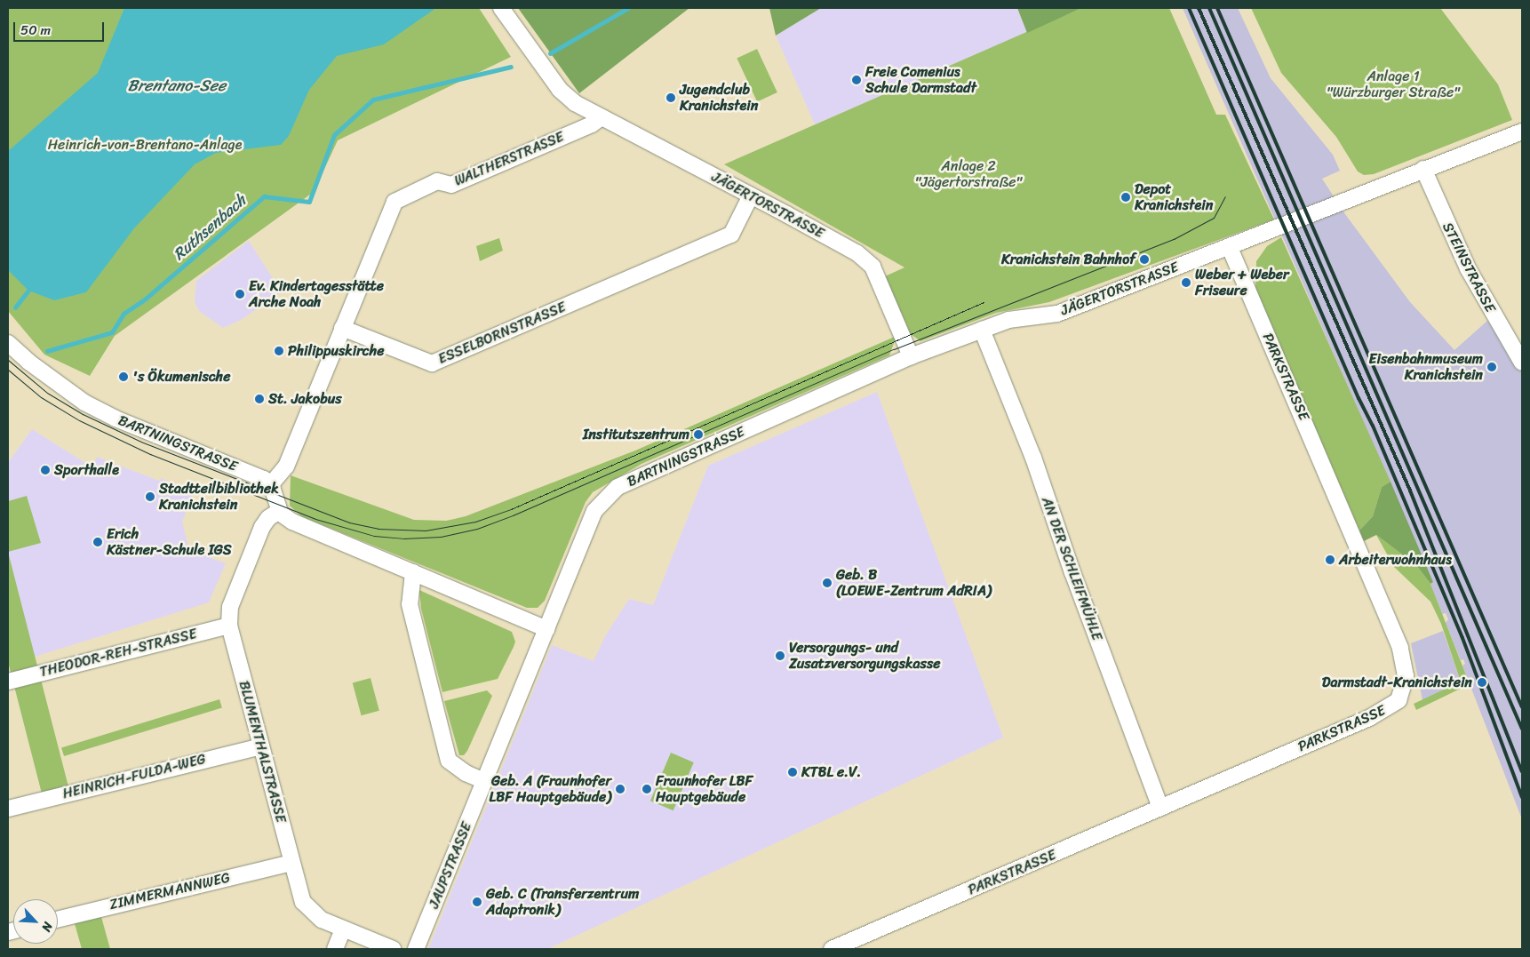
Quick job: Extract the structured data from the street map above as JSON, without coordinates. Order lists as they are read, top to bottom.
{
  "streets": {
    "street": [
      "WALTHERSTRASSE",
      "JÄGERTORSTRASSE",
      "STEINSTRASSE",
      "ESSELBORNSTRASSE",
      "PARKSTRASSE",
      "BARTNINGSTRASSE",
      "AN DER SCHLEIFMÜHLE",
      "THEODOR-REH-STRASSE",
      "BLUMENTHALSTRASSE",
      "HEINRICH-FULDA-WEG",
      "JAUPSTRASSE",
      "ZIMMERMANNWEG"
    ]
  },
  "crossings": [
    ["WALTHERSTRASSE", "JÄGERTORSTRASSE"],
    ["WALTHERSTRASSE", "ESSELBORNSTRASSE"],
    ["JÄGERTORSTRASSE", "STEINSTRASSE"],
    ["JÄGERTORSTRASSE", "ESSELBORNSTRASSE"],
    ["JÄGERTORSTRASSE", "PARKSTRASSE"],
    ["JÄGERTORSTRASSE", "BARTNINGSTRASSE"],
    ["JÄGERTORSTRASSE", "AN DER SCHLEIFMÜHLE"],
    ["PARKSTRASSE", "AN DER SCHLEIFMÜHLE"],
    ["BARTNINGSTRASSE", "JAUPSTRASSE"],
    ["THEODOR-REH-STRASSE", "BLUMENTHALSTRASSE"],
    ["BLUMENTHALSTRASSE", "HEINRICH-FULDA-WEG"],
    ["BLUMENTHALSTRASSE", "ZIMMERMANNWEG"]
  ],
  "water": ["Brentano-See", "Ruthsenbach"],
  "parks": ["Anlage 1 \"Würzburger Straße\"", "Heinrich-von-Brentano-Anlage", "Anlage 2 \"Jägertorstraße\""],
  "places": [
    "Freie Comenius Schule Darmstadt",
    "Jugendclub Kranichstein",
    "Depot Kranichstein",
    "Kranichstein Bahnhof",
    "Weber + Weber Friseure",
    "Ev. Kindertagesstätte Arche Noah",
    "Philippuskirche",
    "Eisenbahnmuseum Kranichstein",
    "'s Ökumenische",
    "St. Jakobus",
    "Institutszentrum",
    "Sporthalle",
    "Stadtteilbibliothek Kranichstein",
    "Erich Kästner-Schule IGS",
    "Arbeiterwohnhaus",
    "Geb. B (LOEWE-Zentrum AdRIA)",
    "Versorgungs- und Zusatzversorgungskasse",
    "Darmstadt-Kranichstein",
    "KTBL e.V.",
    "Geb. A (Fraunhofer LBF Hauptgebäude)",
    "Fraunhofer LBF Hauptgebäude",
    "Geb. C (Transferzentrum Adaptronik)"
  ],
  "scale_bar": "50 m",
  "north": "bottom right"
}
